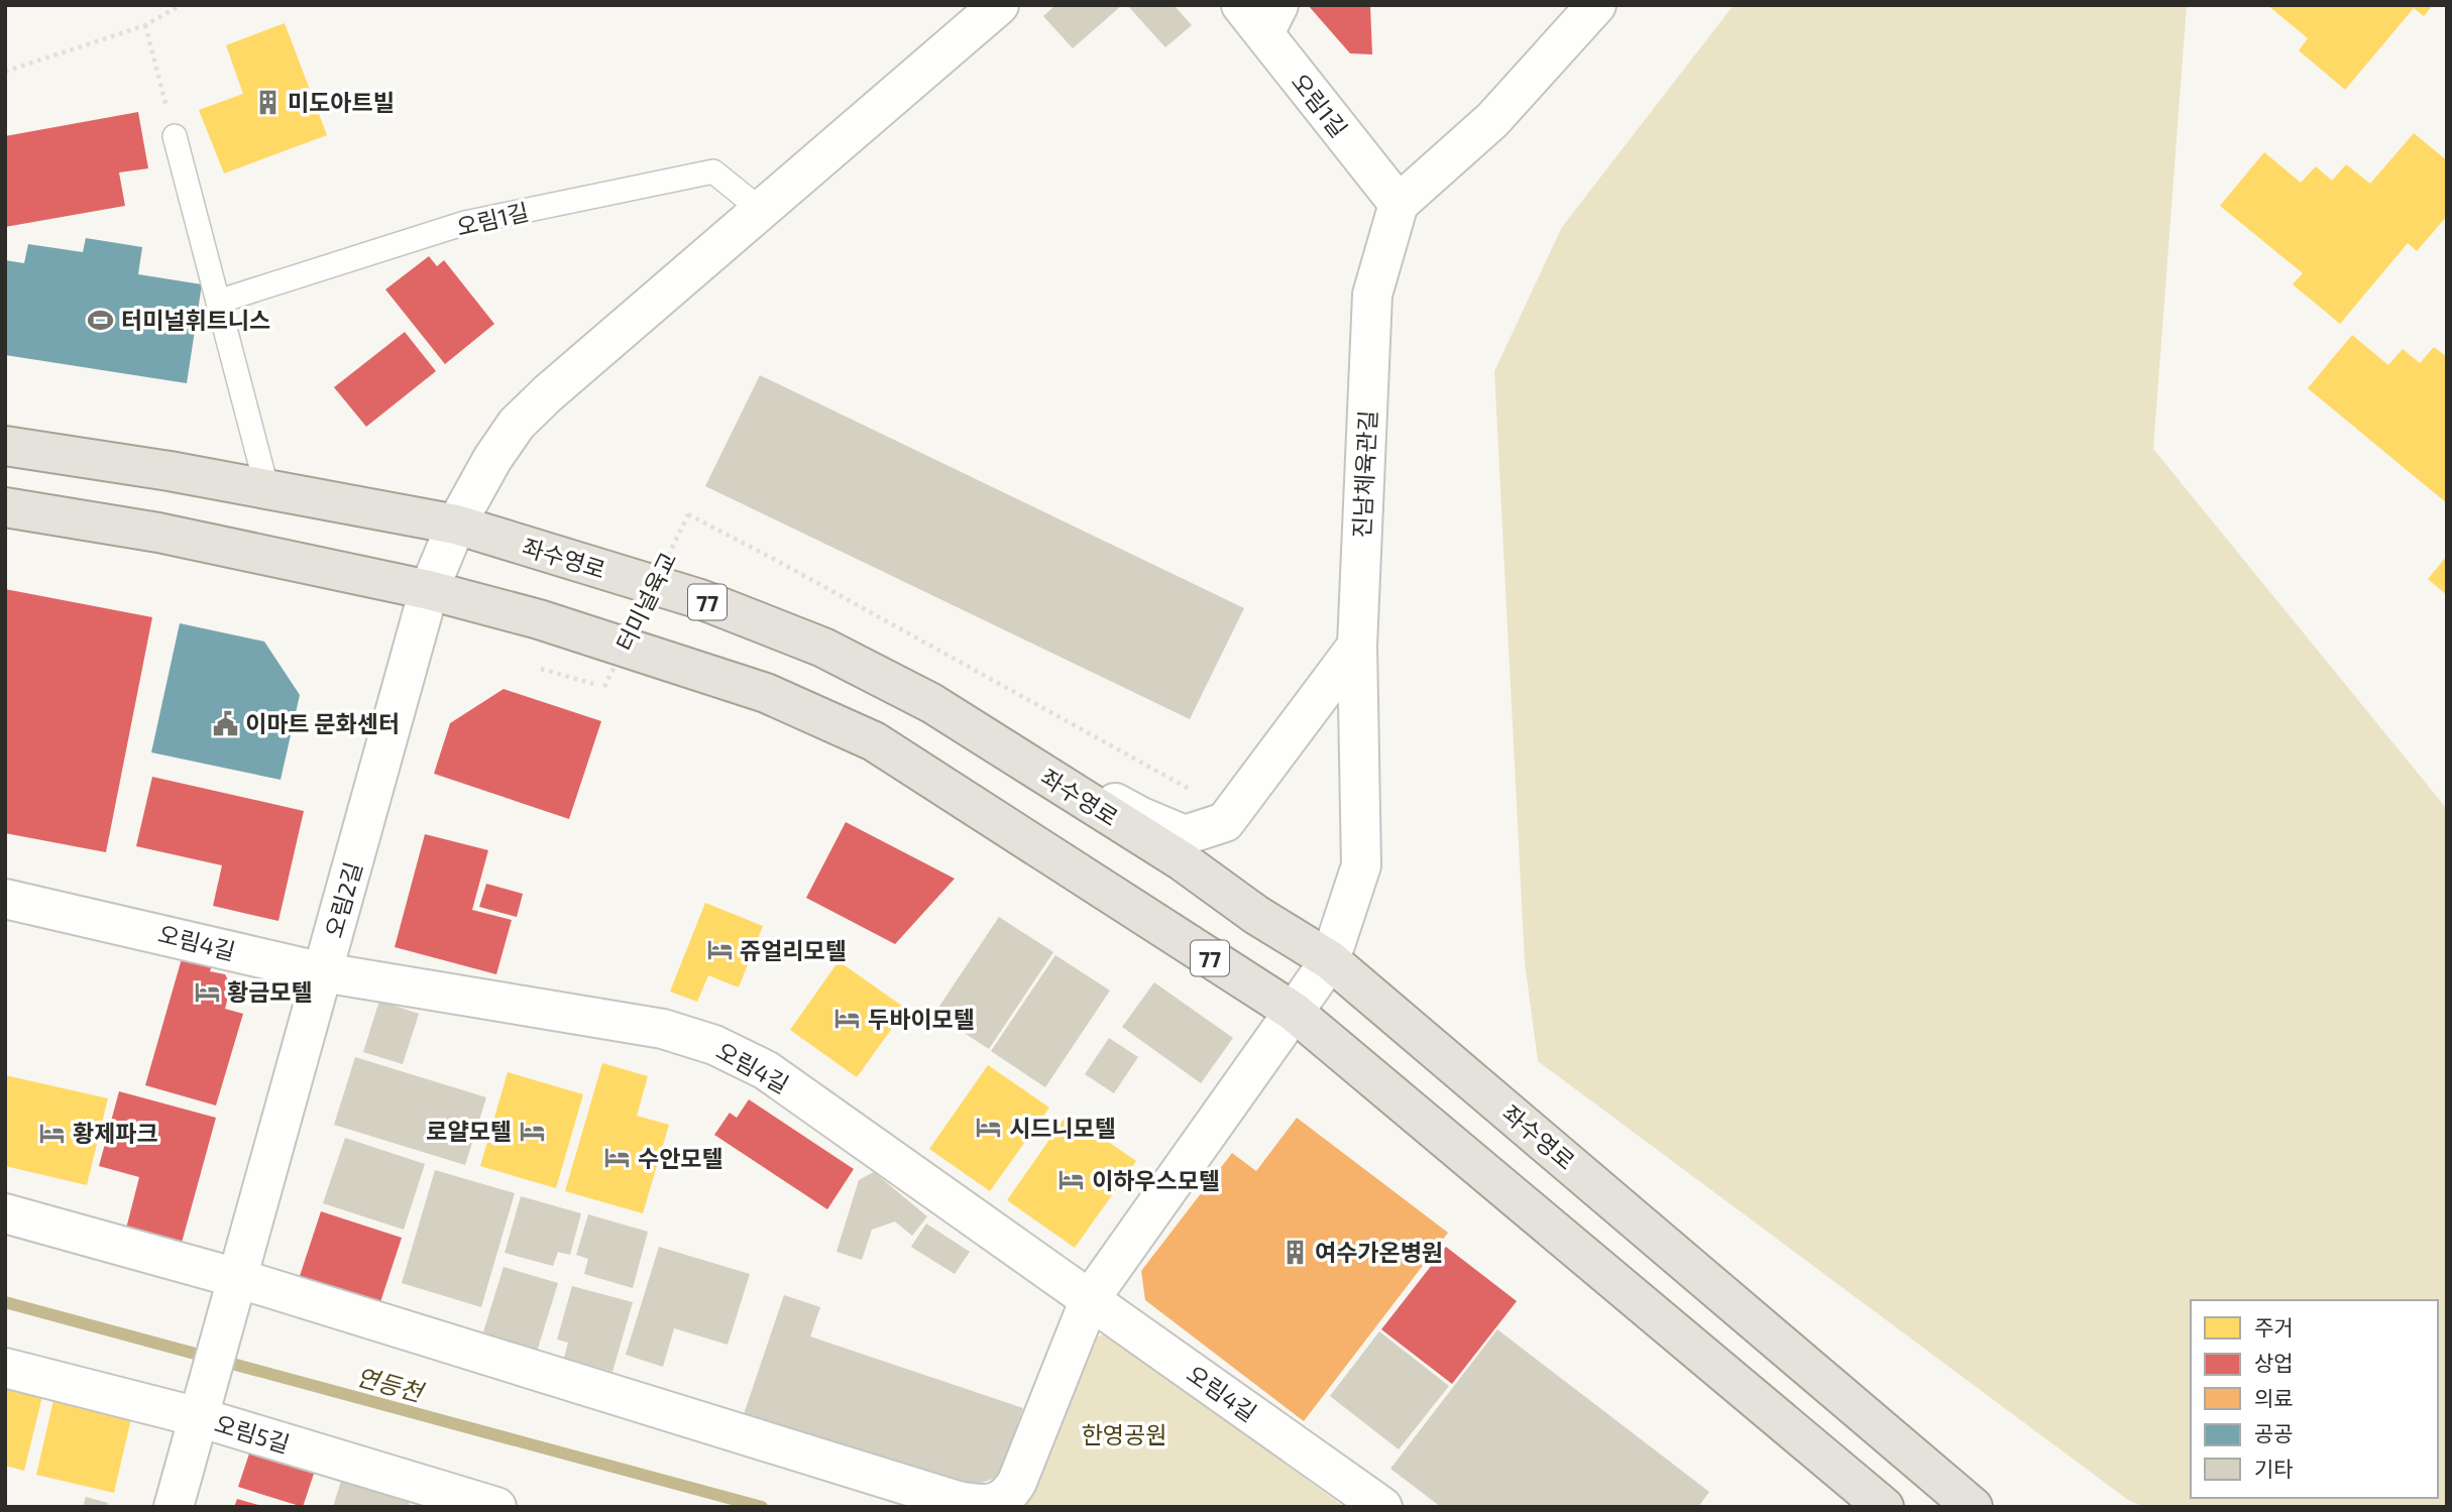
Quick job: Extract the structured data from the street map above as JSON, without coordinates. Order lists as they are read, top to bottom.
{
  "streets": {
    "main road": ["좌수영로", "77"],
    "street": [
      "오림1길",
      "진남체육관길",
      "오림2길",
      "오림4길",
      "오림5길"
    ],
    "path": ["터미널육교"]
  },
  "crossings": [
    ["오림1길", "진남체육관길"],
    ["진남체육관길", "좌수영로"],
    ["진남체육관길", "77"],
    ["진남체육관길", "오림2길"],
    ["진남체육관길", "오림4길"],
    ["좌수영로", "오림2길"],
    ["77", "오림2길"],
    ["오림2길", "오림4길"],
    ["오림2길", "오림5길"]
  ],
  "water": ["연등천"],
  "parks": ["한영공원"],
  "places": {
    "building": ["미도아트빌", "여수가온병원"],
    "sports": ["터미널휘트니스"],
    "public building": ["이마트 문화센터"],
    "hotel": [
      "쥬얼리모텔",
      "황금모텔",
      "두바이모텔",
      "시드니모텔",
      "로얄모텔",
      "황제파크",
      "수안모텔",
      "이하우스모텔"
    ]
  },
  "legend": [
    "주거",
    "상업",
    "의료",
    "공공",
    "기타"
  ]
}
